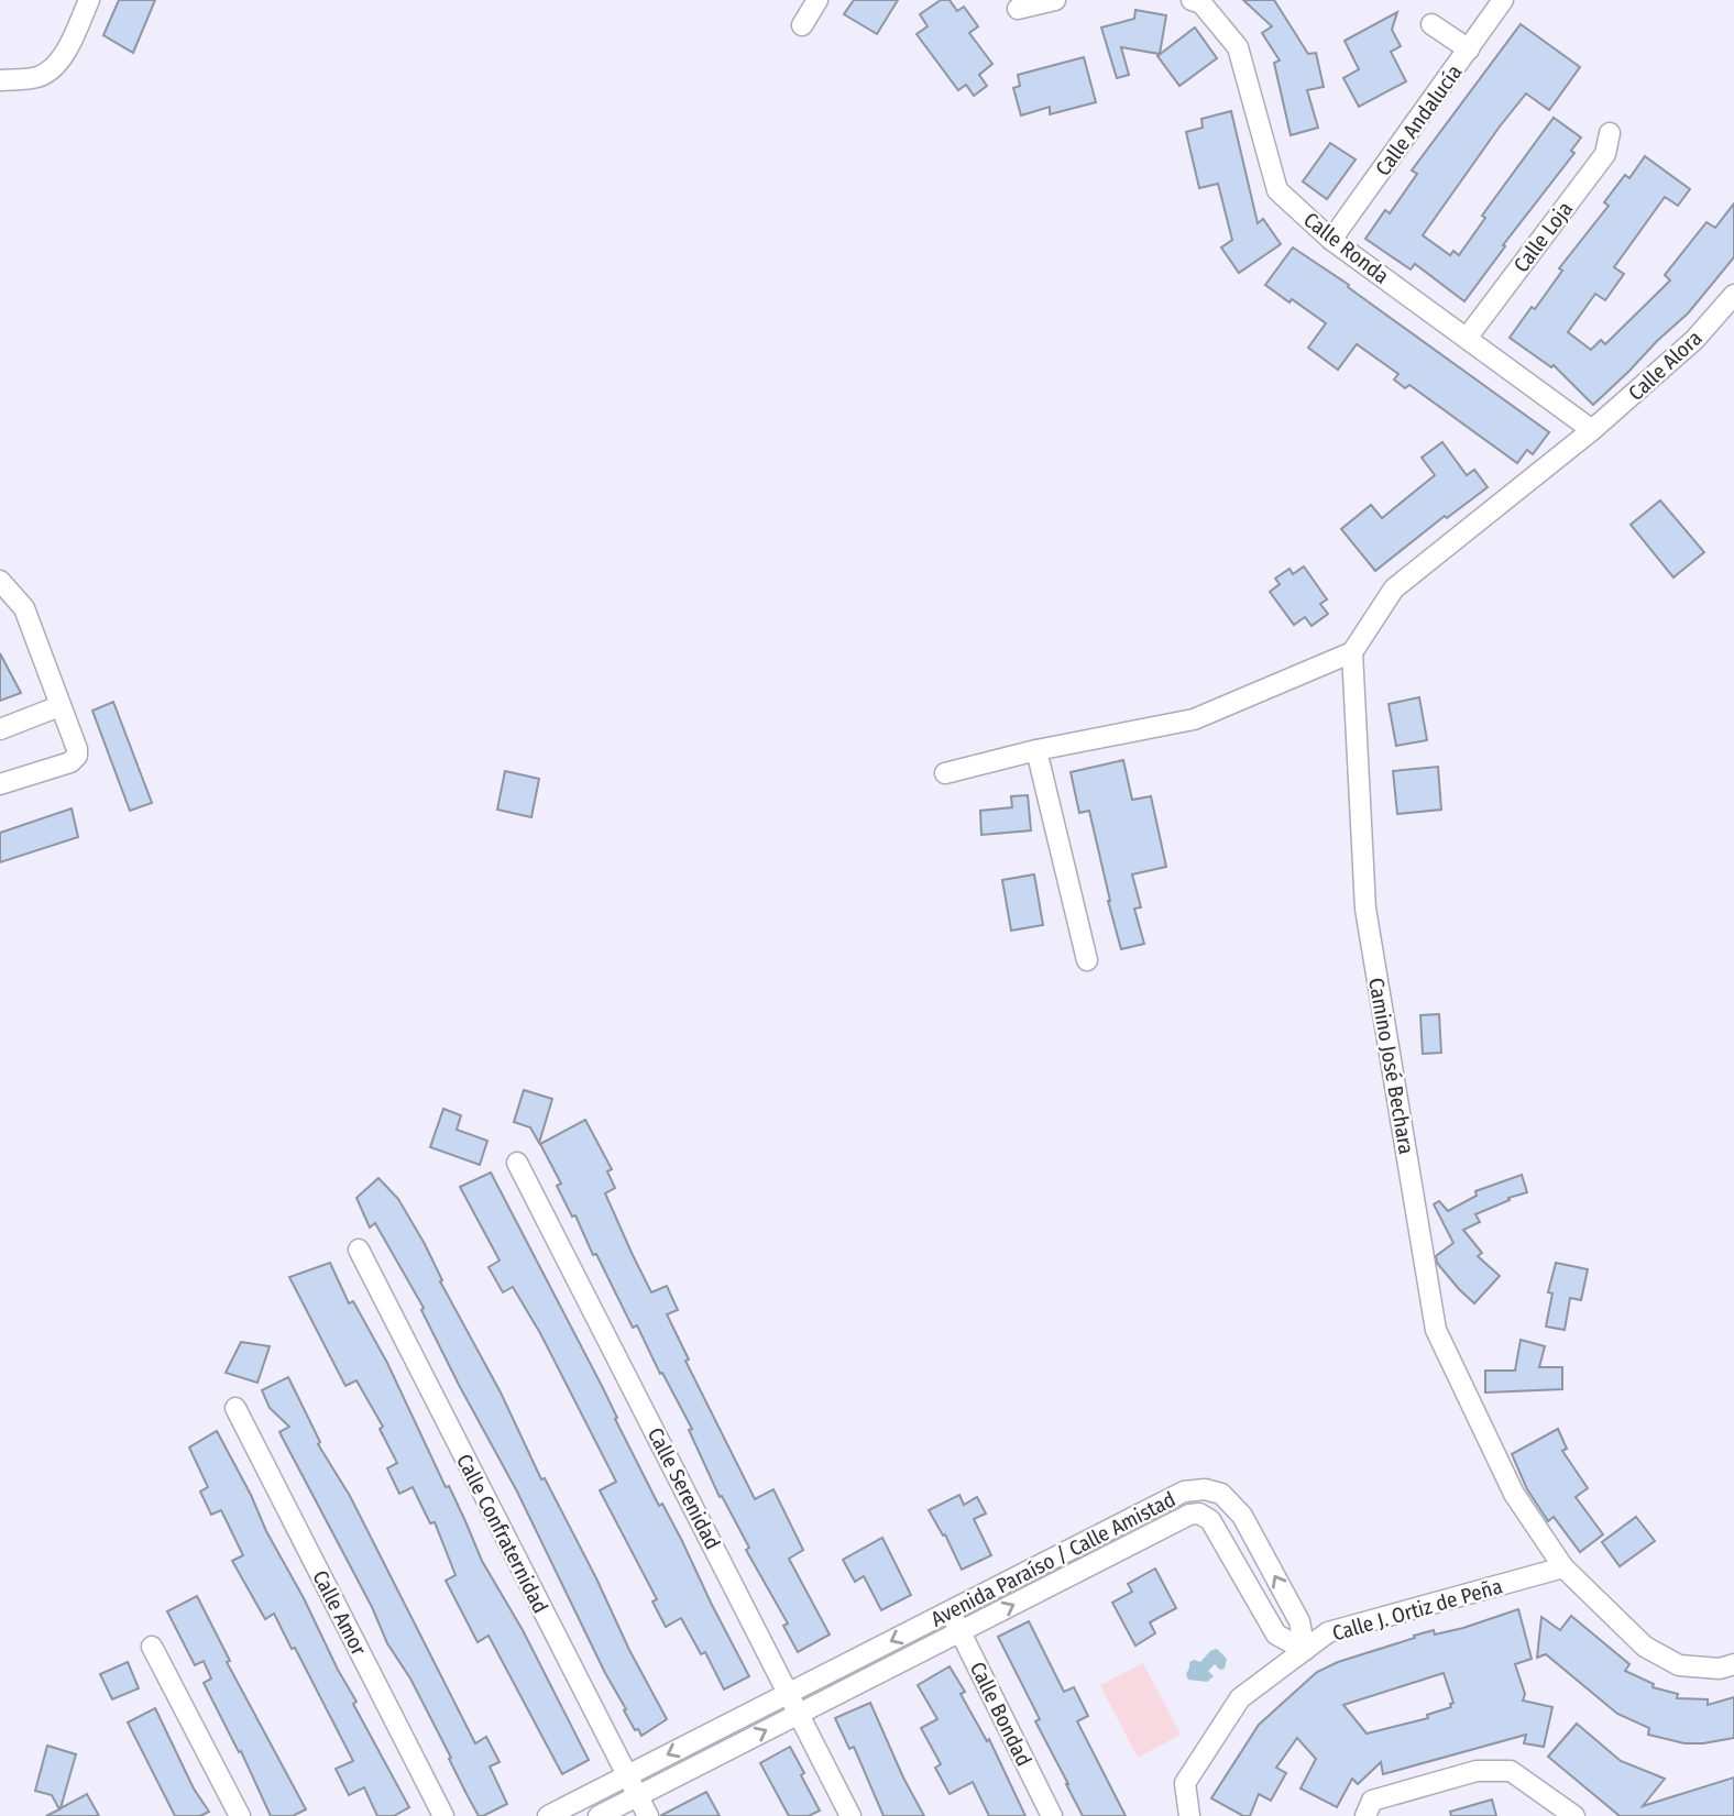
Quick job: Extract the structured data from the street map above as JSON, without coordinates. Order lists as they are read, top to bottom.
{
  "streets": {
    "street": [
      "Calle Andalucía",
      "Calle Loja",
      "Calle Ronda",
      "Calle Alora",
      "Camino José Bechara",
      "Calle Serenidad",
      "Calle Confraternidad",
      "Avenida Paraíso / Calle Amistad",
      "Calle J. Ortiz de Peña",
      "Calle Amor",
      "Calle Bondad"
    ]
  },
  "crossings": [
    ["Calle Andalucía", "Calle Ronda"],
    ["Calle Loja", "Calle Ronda"],
    ["Calle Ronda", "Calle Alora"],
    ["Camino José Bechara", "Calle J. Ortiz de Peña"],
    ["Calle Serenidad", "Avenida Paraíso / Calle Amistad"],
    ["Calle Confraternidad", "Avenida Paraíso / Calle Amistad"],
    ["Avenida Paraíso / Calle Amistad", "Calle Bondad"]
  ]
}
